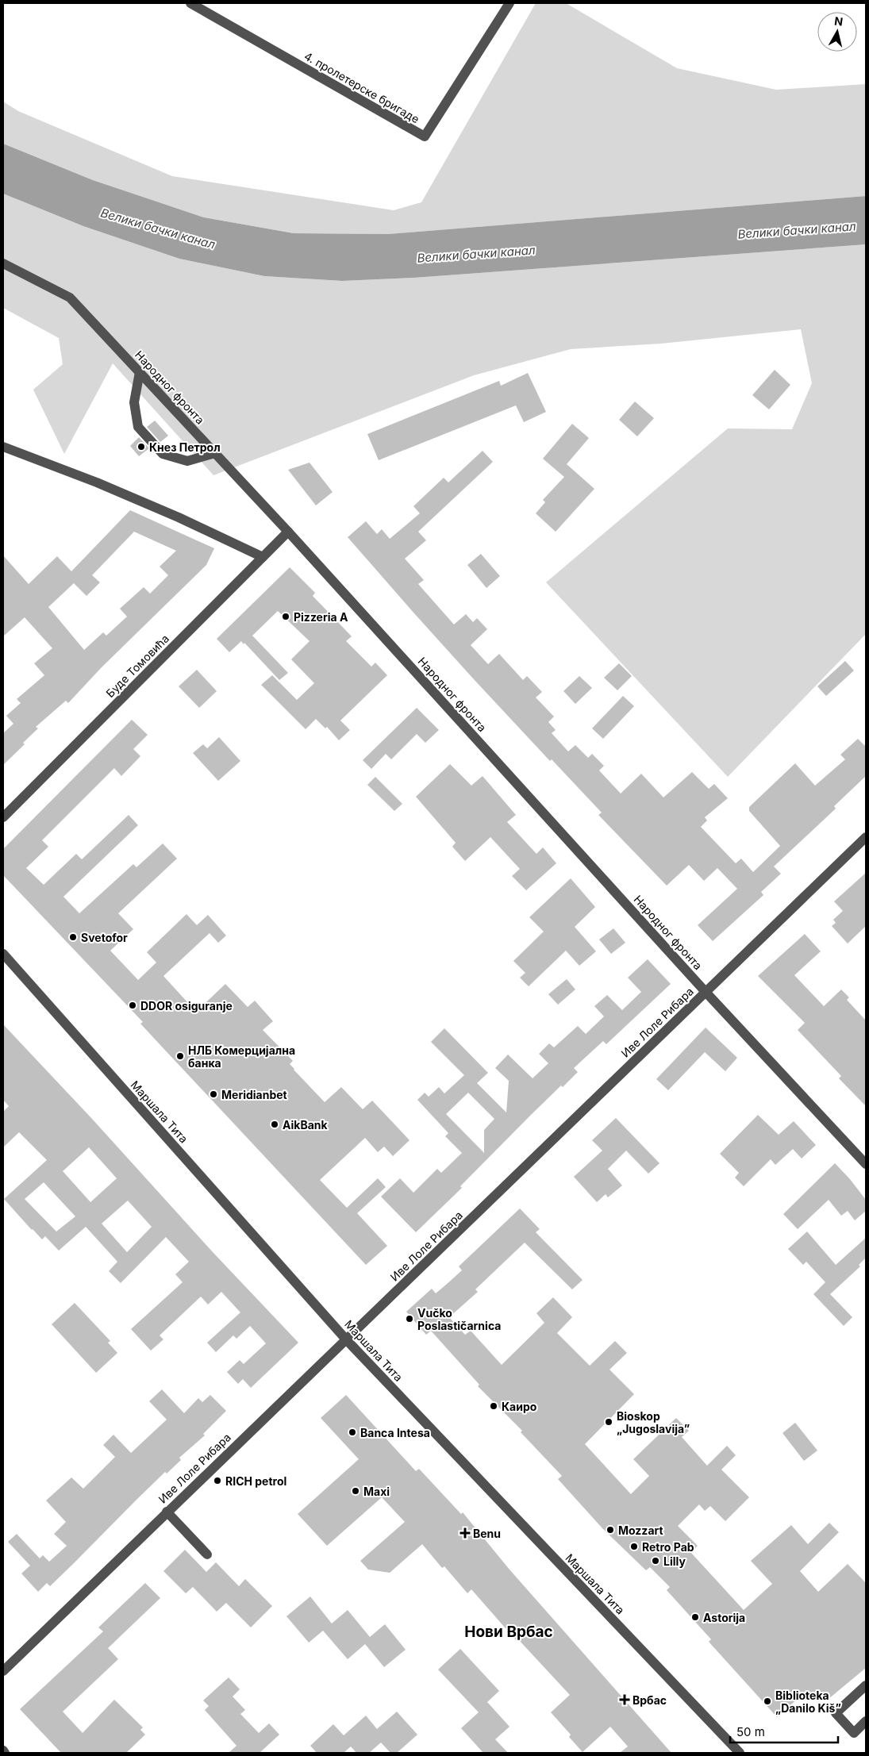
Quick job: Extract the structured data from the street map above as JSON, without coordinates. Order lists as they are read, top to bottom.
{
  "streets": {
    "street": [
      "4. пролетерске бригаде",
      "Народног фронта",
      "Буде Томовића",
      "Иве Лоле Рибара",
      "Маршала Тита"
    ]
  },
  "crossings": [
    ["Народног фронта", "Буде Томовића"],
    ["Народног фронта", "Иве Лоле Рибара"],
    ["Иве Лоле Рибара", "Маршала Тита"]
  ],
  "districts": ["Нови Врбас"],
  "water": ["Велики бачки канал"],
  "places": {
    "other": [
      "Кнез Петрол",
      "Pizzeria A",
      "Svetofor",
      "DDOR osiguranje",
      "НЛБ Комерцијална банка",
      "Meridianbet",
      "AikBank",
      "Vučko Poslastičarnica",
      "Каиро",
      "Bioskop „Jugoslavija”",
      "Banca Intesa",
      "RICH petrol",
      "Maxi",
      "Mozzart",
      "Retro Pab",
      "Lilly",
      "Astorija",
      "Biblioteka „Danilo Kiš”"
    ],
    "health": ["Benu", "Врбас"]
  },
  "scale_bar": "50 m",
  "north": "top"
}
